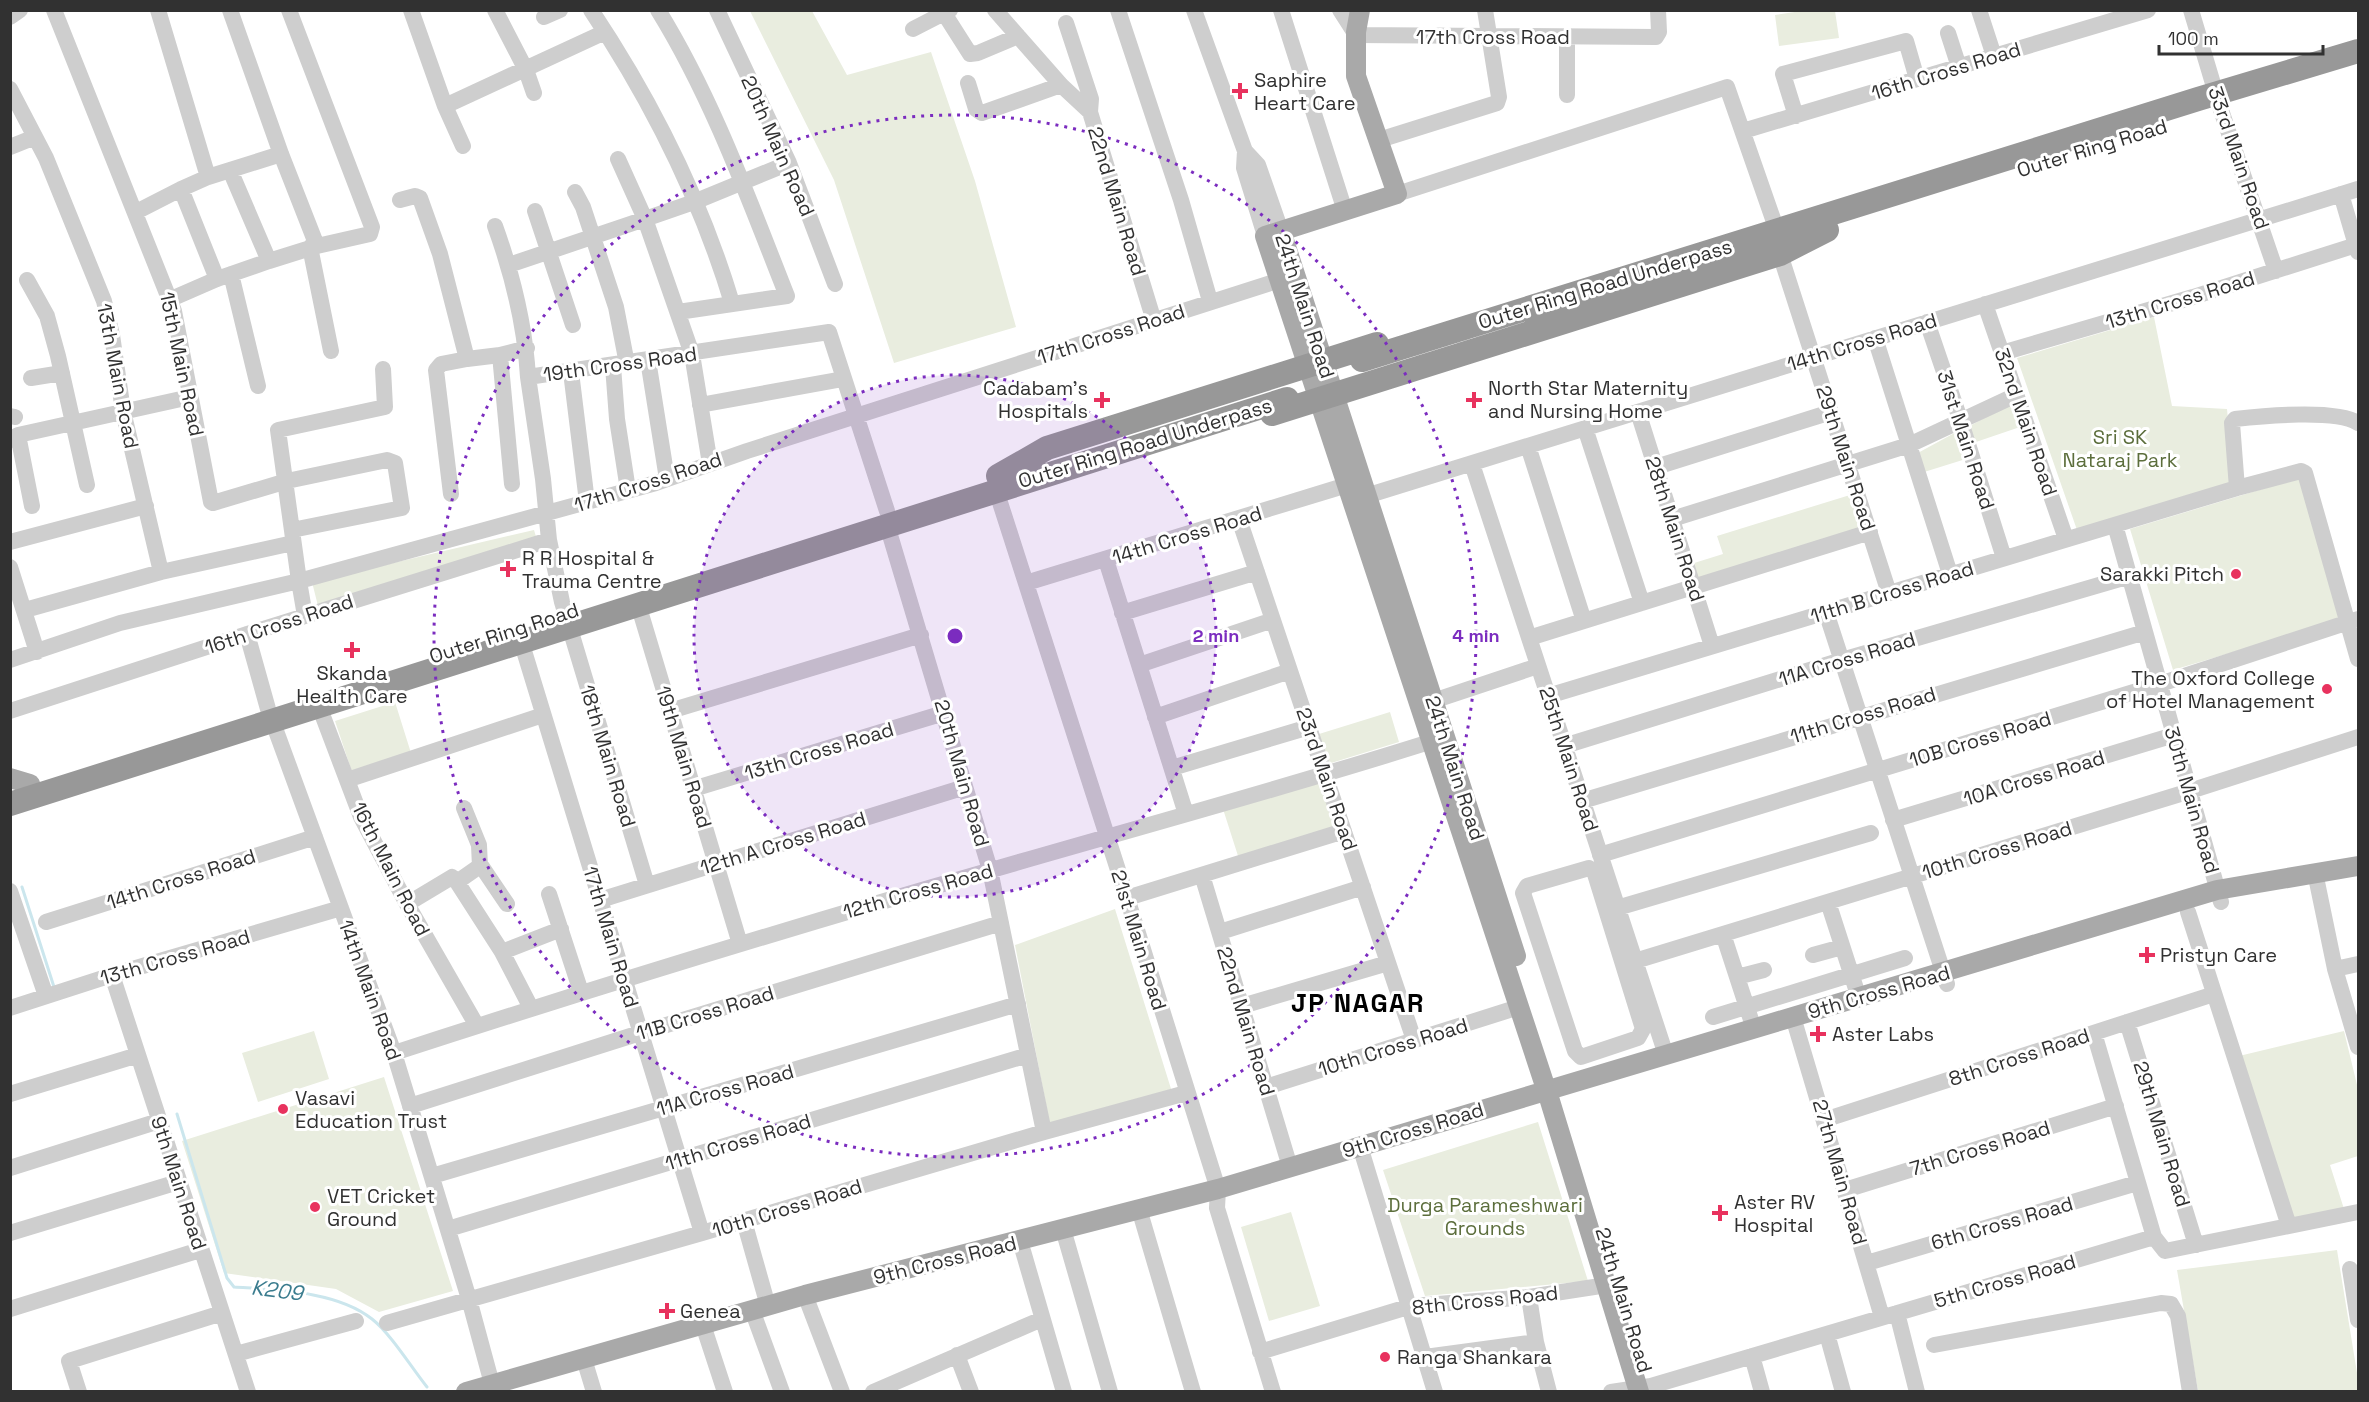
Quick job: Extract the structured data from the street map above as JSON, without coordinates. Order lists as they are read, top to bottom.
{
  "streets": {
    "highway": ["Outer Ring Road", "Outer Ring Road Underpass"],
    "main road": ["24th Main Road", "9th Cross Road"],
    "street": [
      "17th Cross Road",
      "16th Cross Road",
      "20th Main Road",
      "33rd Main Road",
      "22nd Main Road",
      "13th Cross Road",
      "14th Cross Road",
      "15th Main Road",
      "19th Cross Road",
      "13th Main Road",
      "32nd Main Road",
      "31st Main Road",
      "29th Main Road",
      "28th Main Road",
      "11th B Cross Road",
      "11A Cross Road",
      "11th Cross Road",
      "10B Cross Road",
      "18th Main Road",
      "19th Main Road",
      "25th Main Road",
      "10A Cross Road",
      "23rd Main Road",
      "30th Main Road",
      "12th A Cross Road",
      "10th Cross Road",
      "16th Main Road",
      "12th Cross Road",
      "17th Main Road",
      "21st Main Road",
      "14th Main Road",
      "11B Cross Road",
      "8th Cross Road",
      "7th Cross Road",
      "27th Main Road",
      "9th Main Road",
      "6th Cross Road",
      "5th Cross Road"
    ]
  },
  "crossings": [
    ["17th Cross Road", "20th Main Road"],
    ["17th Cross Road", "22nd Main Road"],
    ["17th Cross Road", "24th Main Road"],
    ["17th Cross Road", "18th Main Road"],
    ["16th Cross Road", "18th Main Road"],
    ["16th Cross Road", "14th Main Road"],
    ["20th Main Road", "Outer Ring Road"],
    ["20th Main Road", "13th Cross Road"],
    ["20th Main Road", "19th Cross Road"],
    ["20th Main Road", "11A Cross Road"],
    ["20th Main Road", "11th Cross Road"],
    ["20th Main Road", "12th A Cross Road"],
    ["20th Main Road", "10th Cross Road"],
    ["20th Main Road", "12th Cross Road"],
    ["20th Main Road", "11B Cross Road"],
    ["Outer Ring Road", "33rd Main Road"],
    ["Outer Ring Road", "Outer Ring Road Underpass"],
    ["Outer Ring Road", "18th Main Road"],
    ["Outer Ring Road", "19th Main Road"],
    ["Outer Ring Road", "16th Main Road"],
    ["Outer Ring Road", "17th Main Road"],
    ["Outer Ring Road", "21st Main Road"],
    ["Outer Ring Road", "14th Main Road"],
    ["33rd Main Road", "13th Cross Road"],
    ["33rd Main Road", "14th Cross Road"],
    ["22nd Main Road", "10th Cross Road"],
    ["22nd Main Road", "9th Cross Road"],
    ["Outer Ring Road Underpass", "21st Main Road"],
    ["13th Cross Road", "32nd Main Road"],
    ["13th Cross Road", "19th Main Road"],
    ["13th Cross Road", "14th Main Road"],
    ["13th Cross Road", "9th Main Road"],
    ["24th Main Road", "14th Cross Road"],
    ["24th Main Road", "10th Cross Road"],
    ["24th Main Road", "12th Cross Road"],
    ["24th Main Road", "9th Cross Road"],
    ["24th Main Road", "8th Cross Road"],
    ["24th Main Road", "5th Cross Road"],
    ["14th Cross Road", "32nd Main Road"],
    ["14th Cross Road", "31st Main Road"],
    ["14th Cross Road", "29th Main Road"],
    ["14th Cross Road", "28th Main Road"],
    ["14th Cross Road", "25th Main Road"],
    ["14th Cross Road", "23rd Main Road"],
    ["14th Cross Road", "21st Main Road"],
    ["14th Cross Road", "14th Main Road"],
    ["19th Cross Road", "18th Main Road"],
    ["32nd Main Road", "11th B Cross Road"],
    ["31st Main Road", "11th B Cross Road"],
    ["29th Main Road", "11th B Cross Road"],
    ["29th Main Road", "8th Cross Road"],
    ["28th Main Road", "11th B Cross Road"],
    ["11th B Cross Road", "10B Cross Road"],
    ["11th B Cross Road", "25th Main Road"],
    ["11th B Cross Road", "30th Main Road"],
    ["11A Cross Road", "25th Main Road"],
    ["11A Cross Road", "30th Main Road"],
    ["11A Cross Road", "17th Main Road"],
    ["11A Cross Road", "14th Main Road"],
    ["11th Cross Road", "25th Main Road"],
    ["11th Cross Road", "30th Main Road"],
    ["11th Cross Road", "17th Main Road"],
    ["11th Cross Road", "14th Main Road"],
    ["10B Cross Road", "25th Main Road"],
    ["10B Cross Road", "30th Main Road"],
    ["18th Main Road", "12th A Cross Road"],
    ["19th Main Road", "12th A Cross Road"],
    ["19th Main Road", "12th Cross Road"],
    ["25th Main Road", "10th Cross Road"],
    ["25th Main Road", "9th Cross Road"],
    ["10A Cross Road", "30th Main Road"],
    ["23rd Main Road", "10th Cross Road"],
    ["23rd Main Road", "12th Cross Road"],
    ["30th Main Road", "10th Cross Road"],
    ["30th Main Road", "9th Cross Road"],
    ["12th A Cross Road", "17th Main Road"],
    ["10th Cross Road", "17th Main Road"],
    ["10th Cross Road", "21st Main Road"],
    ["10th Cross Road", "14th Main Road"],
    ["16th Main Road", "12th Cross Road"],
    ["12th Cross Road", "17th Main Road"],
    ["12th Cross Road", "21st Main Road"],
    ["12th Cross Road", "14th Main Road"],
    ["17th Main Road", "11B Cross Road"],
    ["21st Main Road", "9th Cross Road"],
    ["21st Main Road", "8th Cross Road"],
    ["14th Main Road", "9th Cross Road"],
    ["14th Main Road", "11B Cross Road"],
    ["9th Cross Road", "27th Main Road"],
    ["8th Cross Road", "27th Main Road"],
    ["7th Cross Road", "27th Main Road"],
    ["27th Main Road", "6th Cross Road"],
    ["27th Main Road", "5th Cross Road"]
  ],
  "districts": ["JP NAGAR"],
  "water": ["K209"],
  "parks": ["Sri SK Nataraj Park", "Durga Parameshwari Grounds"],
  "places": {
    "health": [
      "Saphire Heart Care",
      "Cadabam's Hospitals",
      "North Star Maternity and Nursing Home",
      "R R Hospital & Trauma Centre",
      "Skanda Health Care",
      "Pristyn Care",
      "Aster Labs",
      "Aster RV Hospital",
      "Genea"
    ],
    "other": [
      "Sarakki Pitch",
      "The Oxford College of Hotel Management",
      "Vasavi Education Trust",
      "VET Cricket Ground",
      "Ranga Shankara"
    ]
  },
  "scale_bar": "100 m",
  "rings": ["2 min", "4 min"]
}
